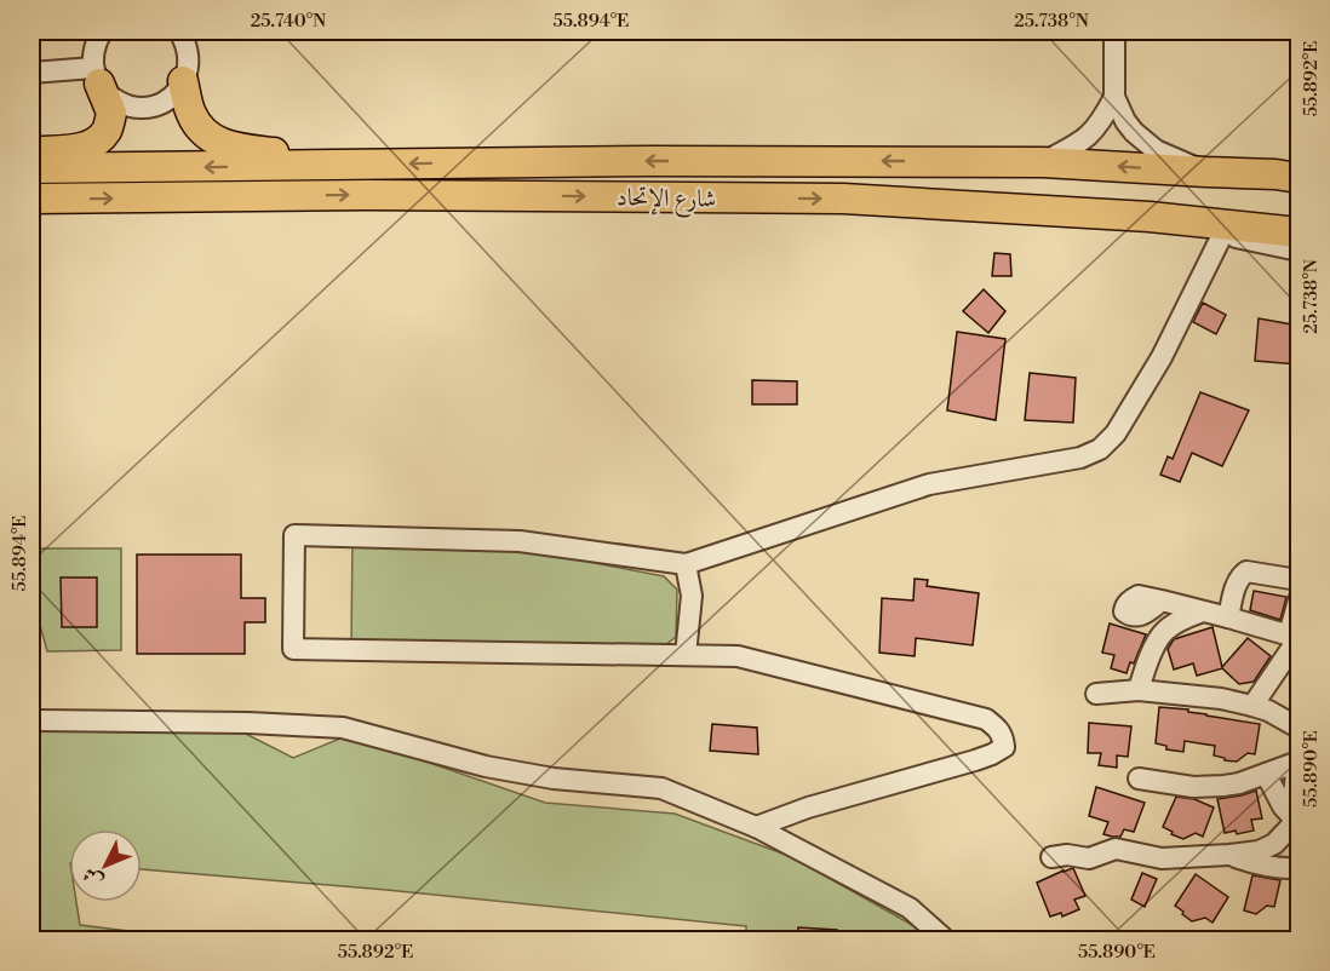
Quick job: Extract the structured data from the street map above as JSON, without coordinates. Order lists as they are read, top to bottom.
{
  "streets": {
    "highway": ["شارع الإتحاد"]
  },
  "north": "bottom left",
  "coordinates": [
    "25.740°N",
    "55.894°E",
    "25.738°N",
    "55.892°E",
    "55.890°E"
  ]
}
